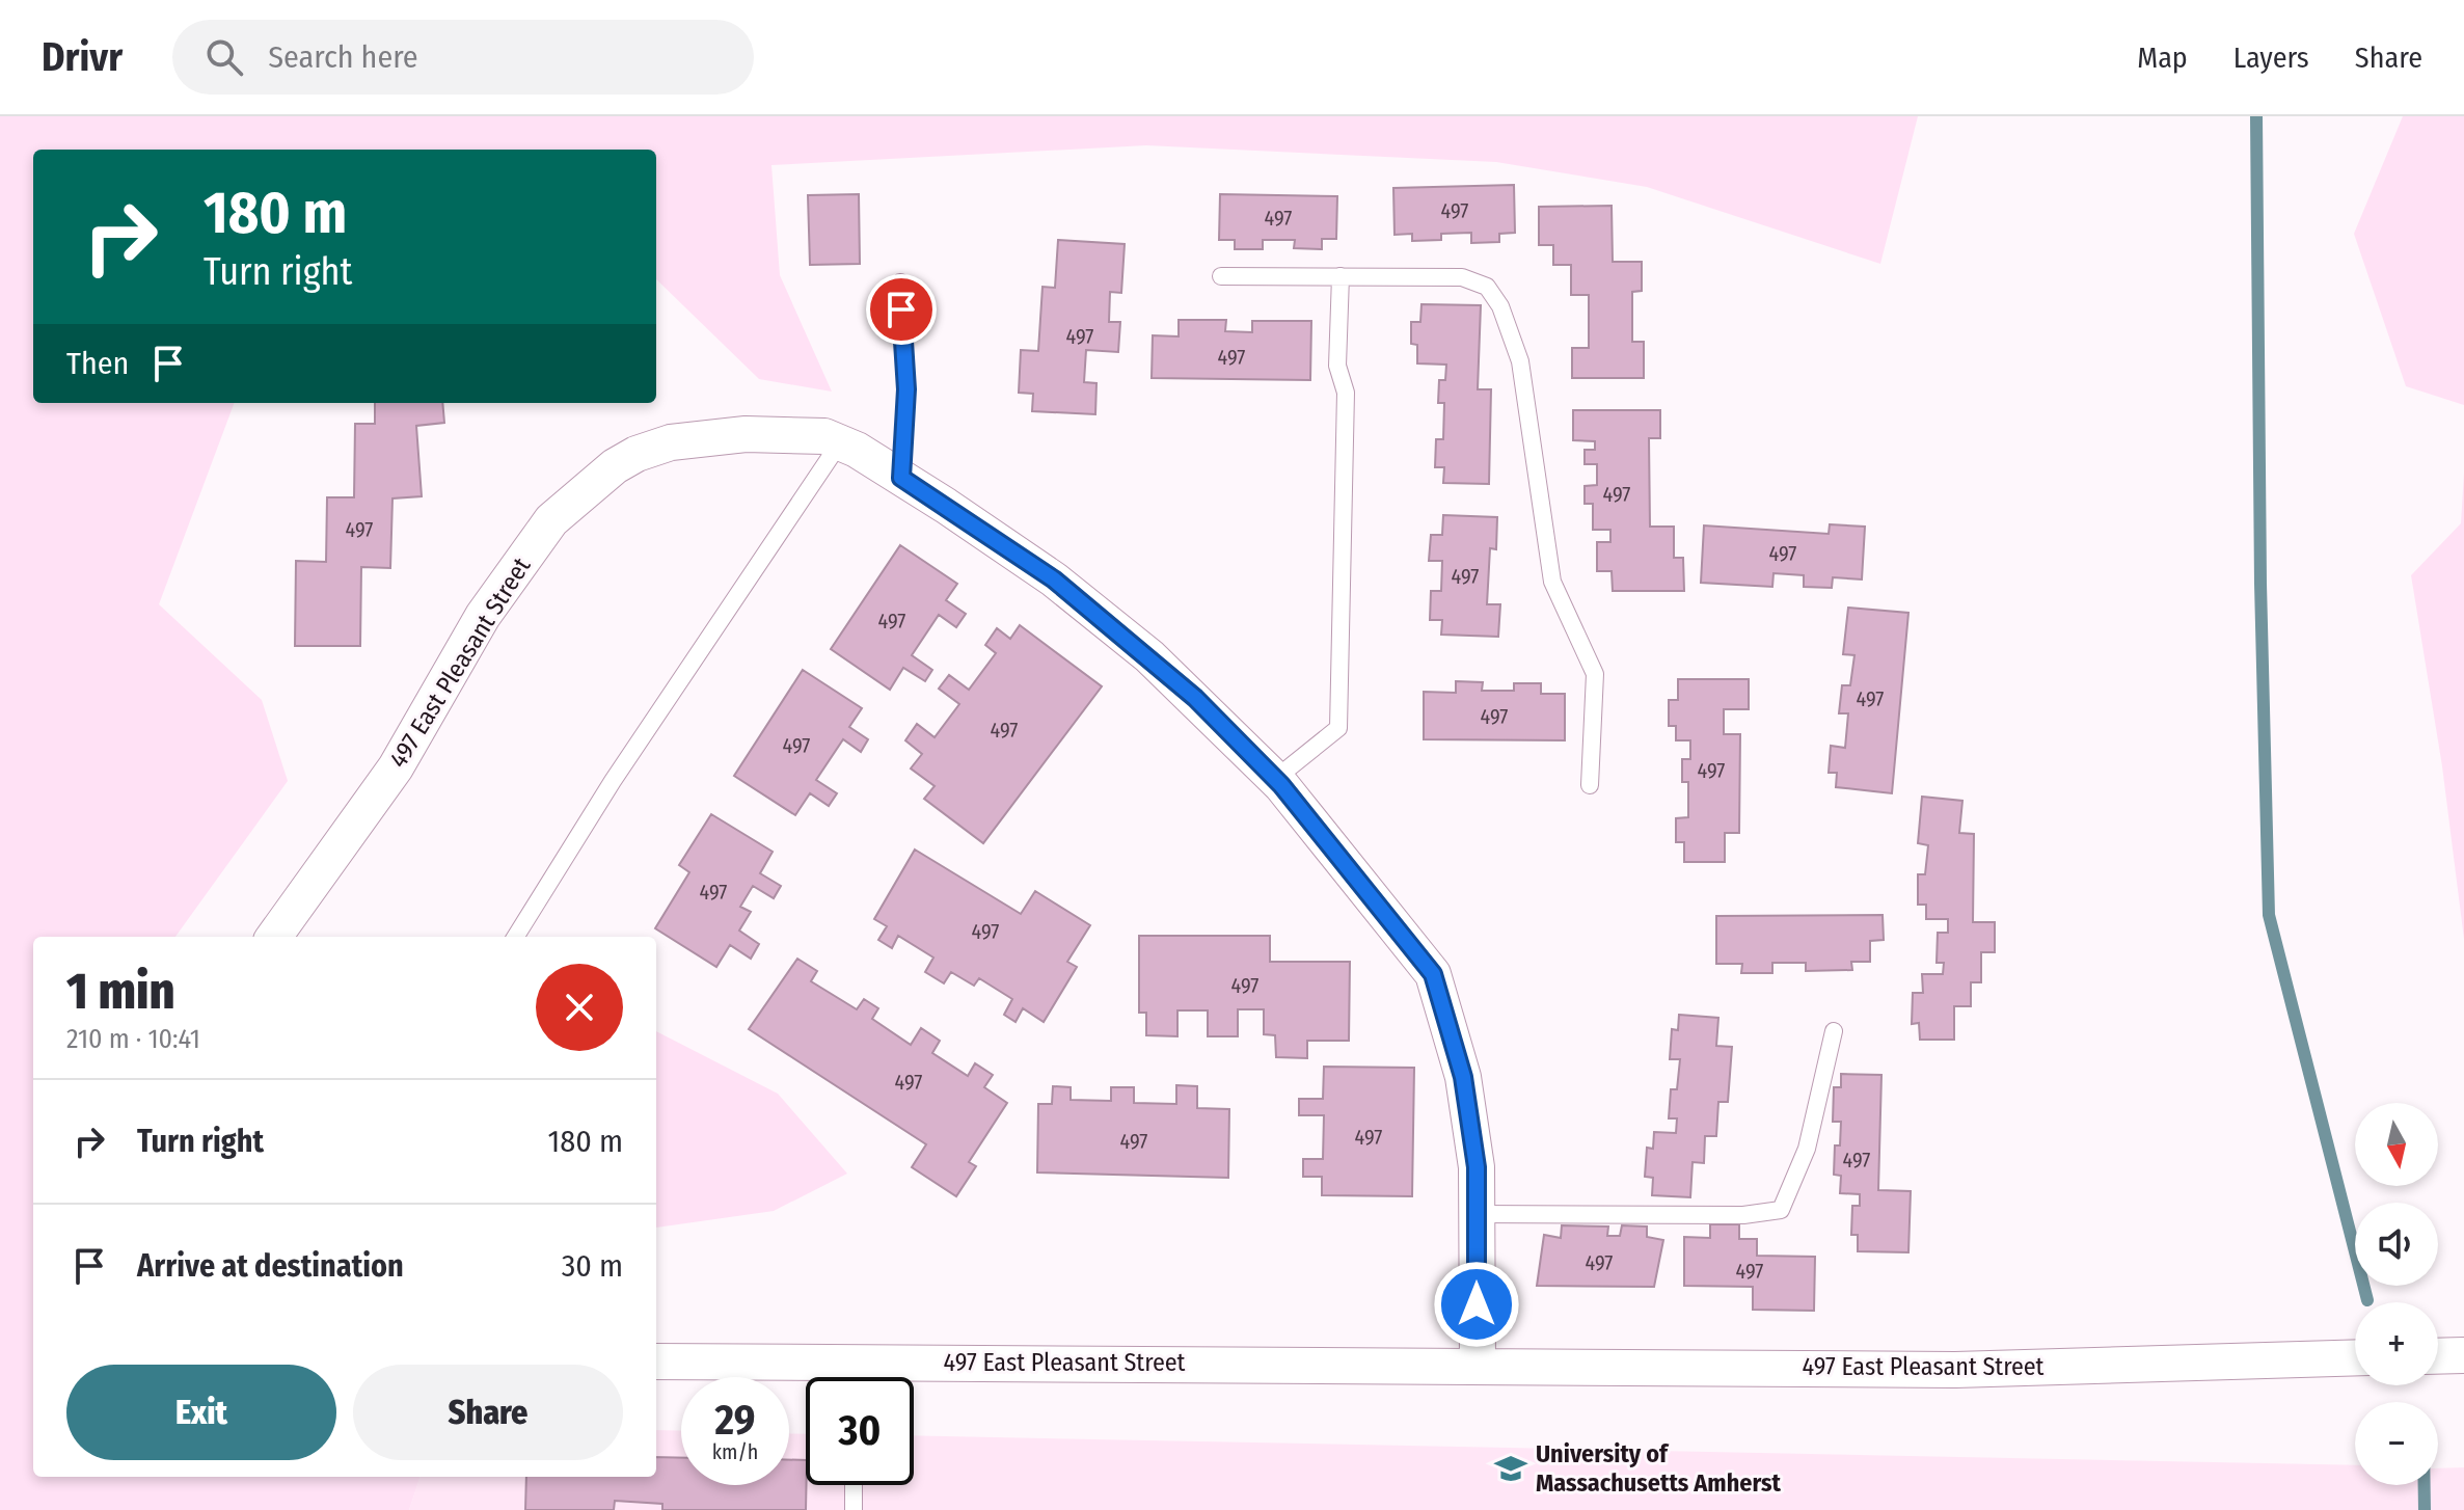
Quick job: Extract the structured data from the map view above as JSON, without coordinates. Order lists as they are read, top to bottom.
{
  "streets": {
    "street": ["497 East Pleasant Street"]
  },
  "places": {
    "school or university": ["University of Massachusetts Amherst"]
  },
  "house_numbers": [
    "497",
    "497",
    "497",
    "497",
    "497",
    "497",
    "497",
    "497",
    "497",
    "497",
    "497",
    "497",
    "497",
    "497",
    "497",
    "497",
    "497",
    "497",
    "497",
    "497",
    "497",
    "497",
    "497"
  ],
  "north": "bottom",
  "page": {
    "header": "Drivr",
    "search": "Search here",
    "nav": ["Map", "Layers", "Share"],
    "turn": ["180 m", "Turn right"],
    "then": "Then",
    "heading": ["1 min", "210 m · 10:41"],
    "list": [
      {
        "name": "Turn right",
        "value": "180 m"
      },
      {
        "name": "Arrive at destination",
        "value": "30 m"
      }
    ],
    "map_buttons": ["+", "−"],
    "buttons": ["Exit", "Share"],
    "speed": "29 km/h",
    "limit": "30"
  }
}
